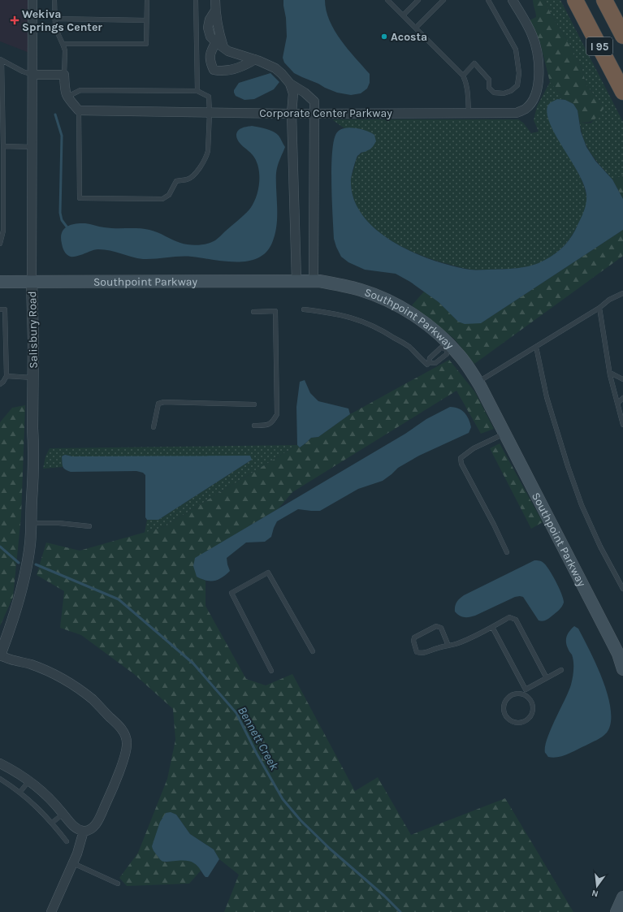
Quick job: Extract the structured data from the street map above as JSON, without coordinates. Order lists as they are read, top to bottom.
{
  "streets": {
    "highway": ["I 95"],
    "main road": ["Southpoint Parkway"],
    "street": ["Corporate Center Parkway", "Salisbury Road"]
  },
  "crossings": [
    ["Southpoint Parkway", "Salisbury Road"]
  ],
  "water": ["Bennett Creek"],
  "places": {
    "health": ["Wekiva Springs Center"],
    "other": ["Acosta"]
  },
  "north": "bottom"
}
